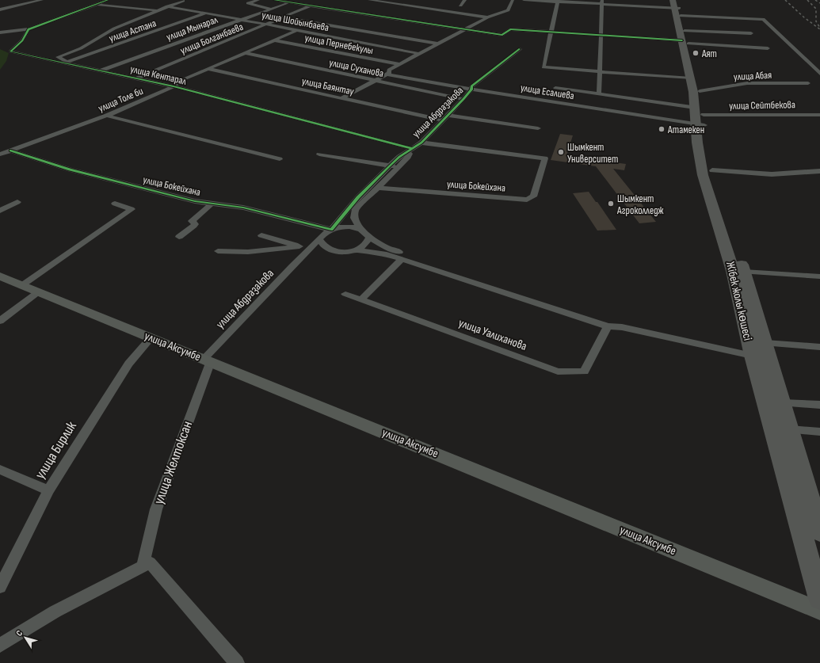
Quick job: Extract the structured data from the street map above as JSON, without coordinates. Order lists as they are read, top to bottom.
{
  "streets": {
    "main road": ["Жібек жолы көшесі", "улица Аксумбе"],
    "street": [
      "улица Шойынбаева",
      "улица Мынарал",
      "улица Астана",
      "улица Болганбаева",
      "улица Пернебекулы",
      "улица Суханова",
      "улица Кентарал",
      "улица Абая",
      "улица Баянтау",
      "улица Есалиева",
      "улица Толе би",
      "улица Сейтбекова",
      "улица Абдразакова",
      "улица Бокейхана",
      "улица Уалиханова",
      "улица Бирлик",
      "улица Желтоксан"
    ]
  },
  "crossings": [
    ["улица Шойынбаева", "улица Мынарал"],
    ["улица Шойынбаева", "улица Астана"],
    ["улица Шойынбаева", "улица Болганбаева"],
    ["улица Шойынбаева", "улица Толе би"],
    ["улица Мынарал", "улица Кентарал"],
    ["улица Астана", "улица Кентарал"],
    ["улица Болганбаева", "улица Кентарал"],
    ["улица Пернебекулы", "улица Толе би"],
    ["улица Суханова", "улица Толе би"],
    ["улица Суханова", "улица Абдразакова"],
    ["улица Кентарал", "улица Толе би"],
    ["улица Кентарал", "улица Абдразакова"],
    ["улица Абая", "Жібек жолы көшесі"],
    ["улица Баянтау", "улица Толе би"],
    ["улица Баянтау", "улица Абдразакова"],
    ["улица Есалиева", "улица Сейтбекова"],
    ["улица Есалиева", "улица Абдразакова"],
    ["улица Есалиева", "Жібек жолы көшесі"],
    ["улица Толе би", "улица Бокейхана"],
    ["улица Сейтбекова", "Жібек жолы көшесі"],
    ["улица Абдразакова", "улица Бокейхана"],
    ["улица Абдразакова", "улица Аксумбе"],
    ["улица Абдразакова", "улица Желтоксан"],
    ["улица Аксумбе", "улица Бирлик"],
    ["улица Аксумбе", "улица Желтоксан"]
  ],
  "places": [
    "Аят",
    "Атамекен",
    "Шымкент Университет",
    "Шымкент Агроколледж"
  ],
  "north": "top left"
}
